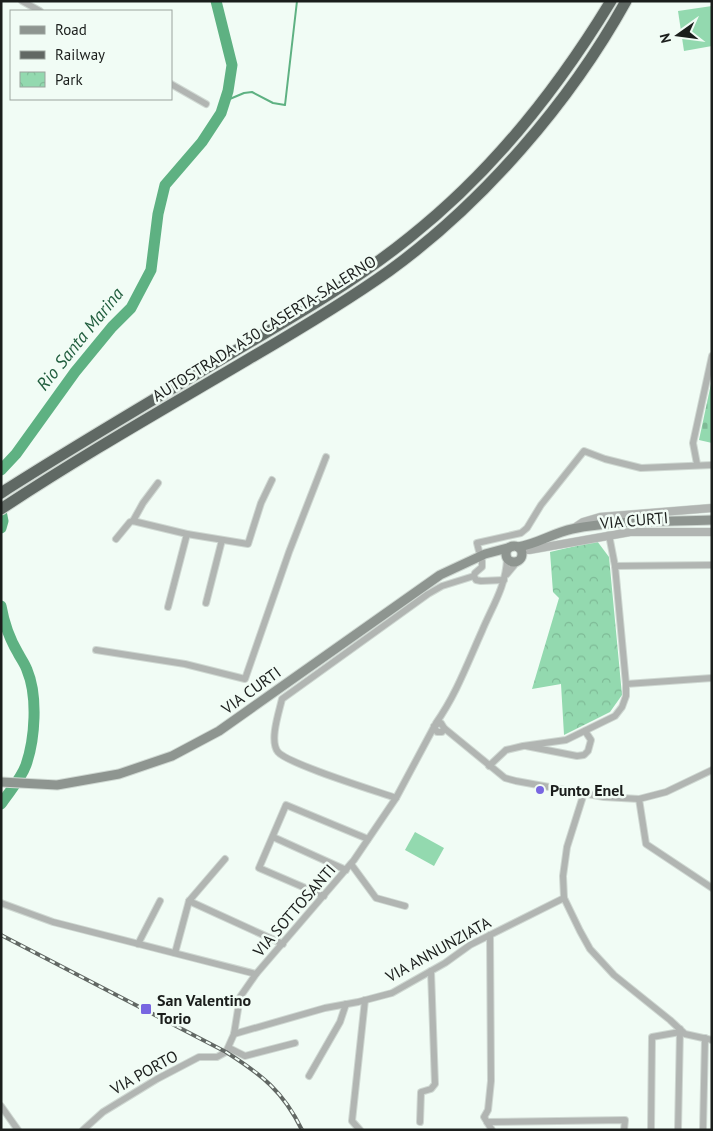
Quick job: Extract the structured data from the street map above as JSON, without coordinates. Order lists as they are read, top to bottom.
{
  "streets": {
    "highway": ["AUTOSTRADA A30 CASERTA-SALERNO"],
    "main road": ["VIA CURTI"],
    "street": ["VIA SOTTOSANTI", "VIA ANNUNZIATA", "VIA PORTO"]
  },
  "crossings": [
    ["VIA CURTI", "VIA SOTTOSANTI"]
  ],
  "water": ["Rio Santa Marina"],
  "places": {
    "other": ["Punto Enel"],
    "transit": ["San Valentino Torio"]
  },
  "legend": ["Road", "Railway", "Park"],
  "north": "left"
}
